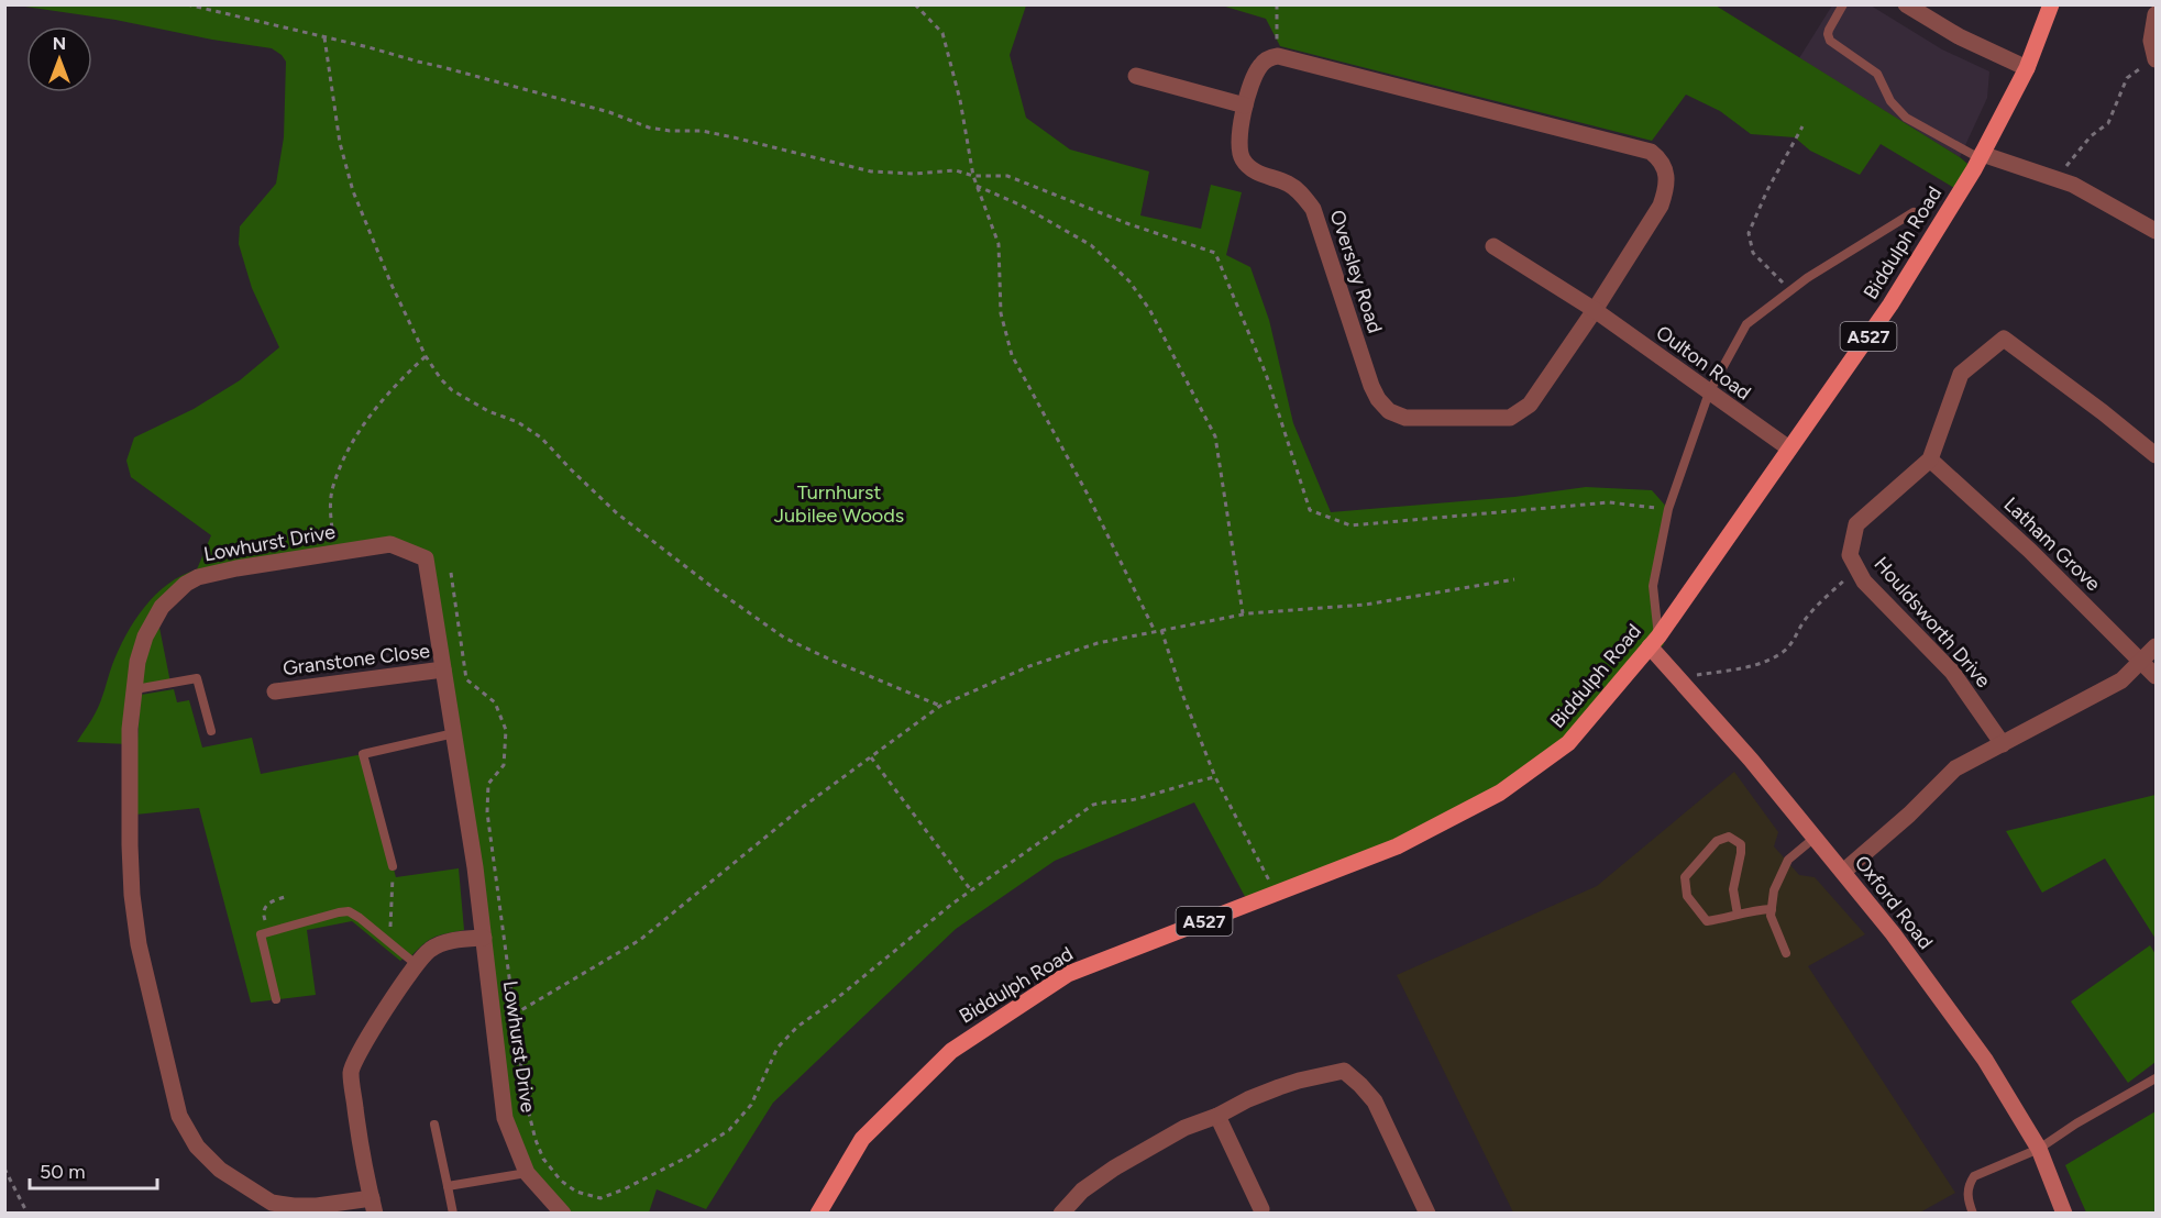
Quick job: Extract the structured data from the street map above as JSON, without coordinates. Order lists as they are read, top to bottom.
{
  "streets": {
    "main road": ["Biddulph Road", "A527"],
    "street": [
      "Oversley Road",
      "Oulton Road",
      "Lowhurst Drive",
      "Latham Grove",
      "Houldsworth Drive",
      "Granstone Close",
      "Oxford Road"
    ]
  },
  "crossings": [
    ["Biddulph Road", "Oulton Road"],
    ["Biddulph Road", "Oxford Road"],
    ["Oversley Road", "Oulton Road"],
    ["Lowhurst Drive", "Granstone Close"],
    ["Latham Grove", "Houldsworth Drive"]
  ],
  "parks": ["Turnhurst Jubilee Woods"],
  "scale_bar": "50 m",
  "north": "top"
}
